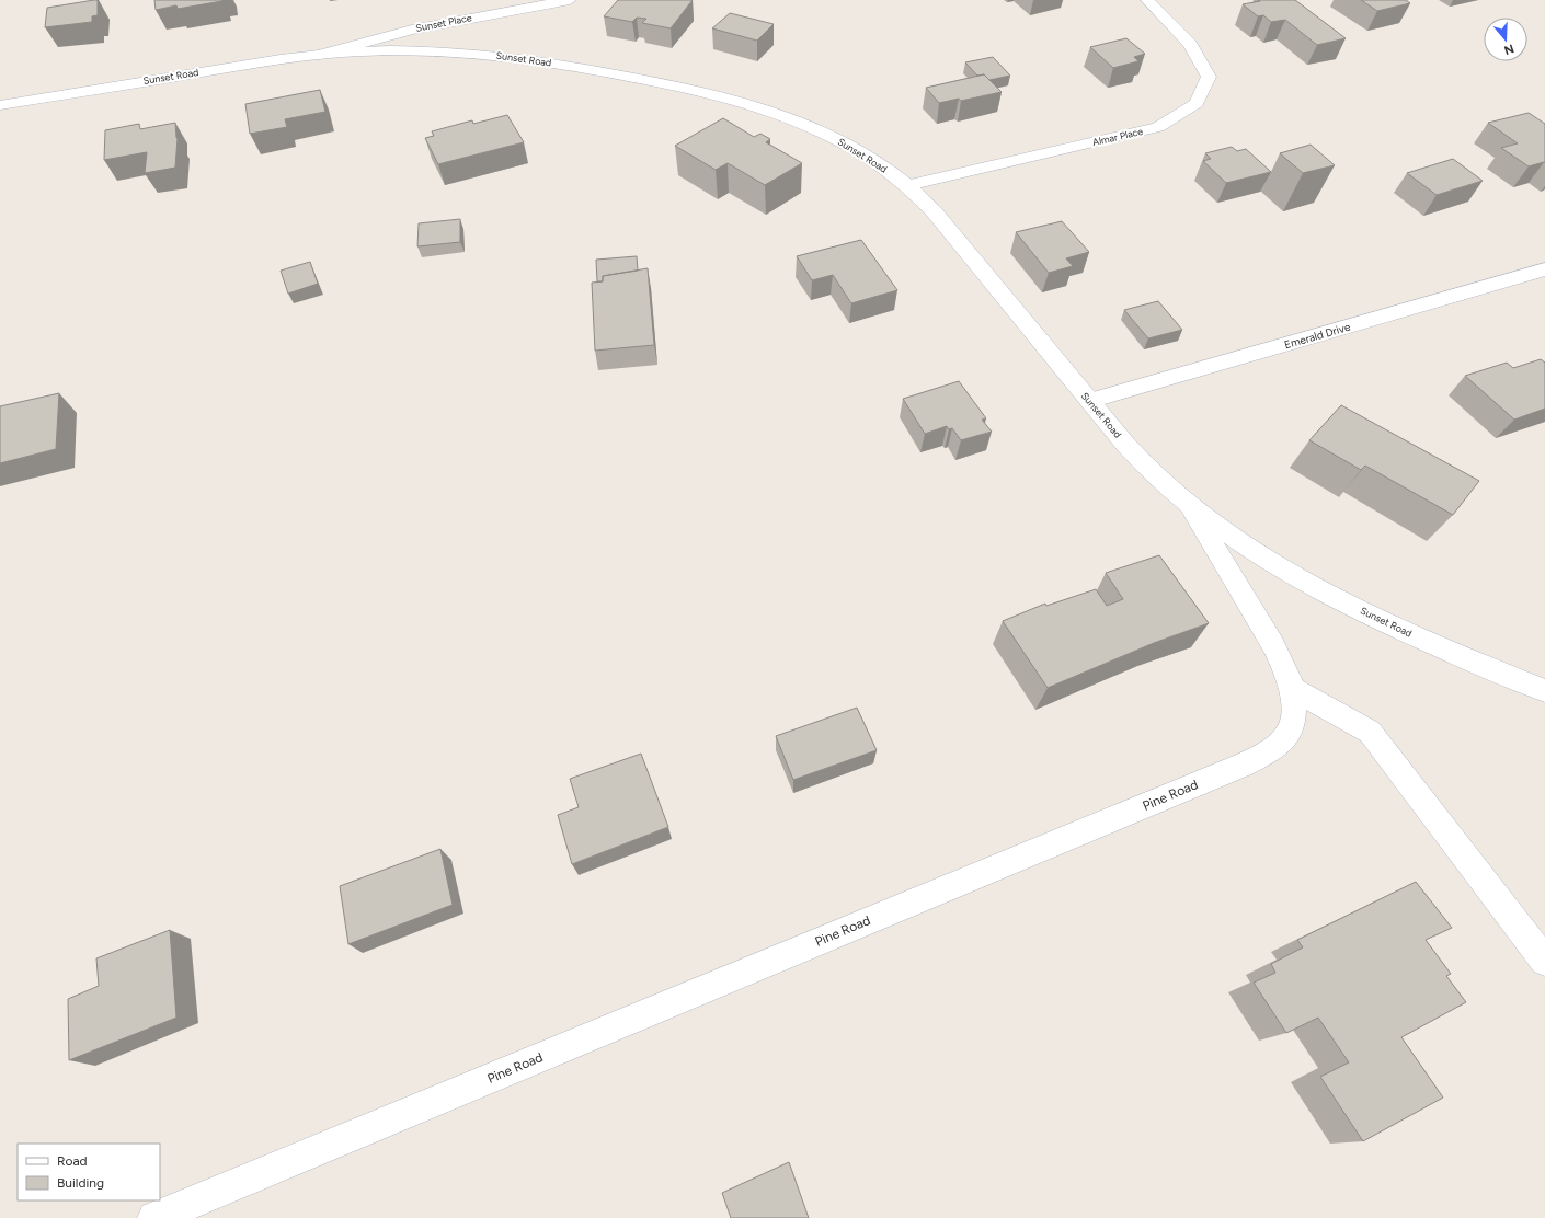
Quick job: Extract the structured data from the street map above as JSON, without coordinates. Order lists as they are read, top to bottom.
{
  "streets": {
    "street": [
      "Sunset Place",
      "Sunset Road",
      "Almar Place",
      "Emerald Drive",
      "Pine Road"
    ]
  },
  "crossings": [
    ["Sunset Place", "Sunset Road"],
    ["Sunset Road", "Almar Place"],
    ["Sunset Road", "Emerald Drive"],
    ["Sunset Road", "Pine Road"]
  ],
  "legend": ["Road", "Building"],
  "north": "bottom"
}
